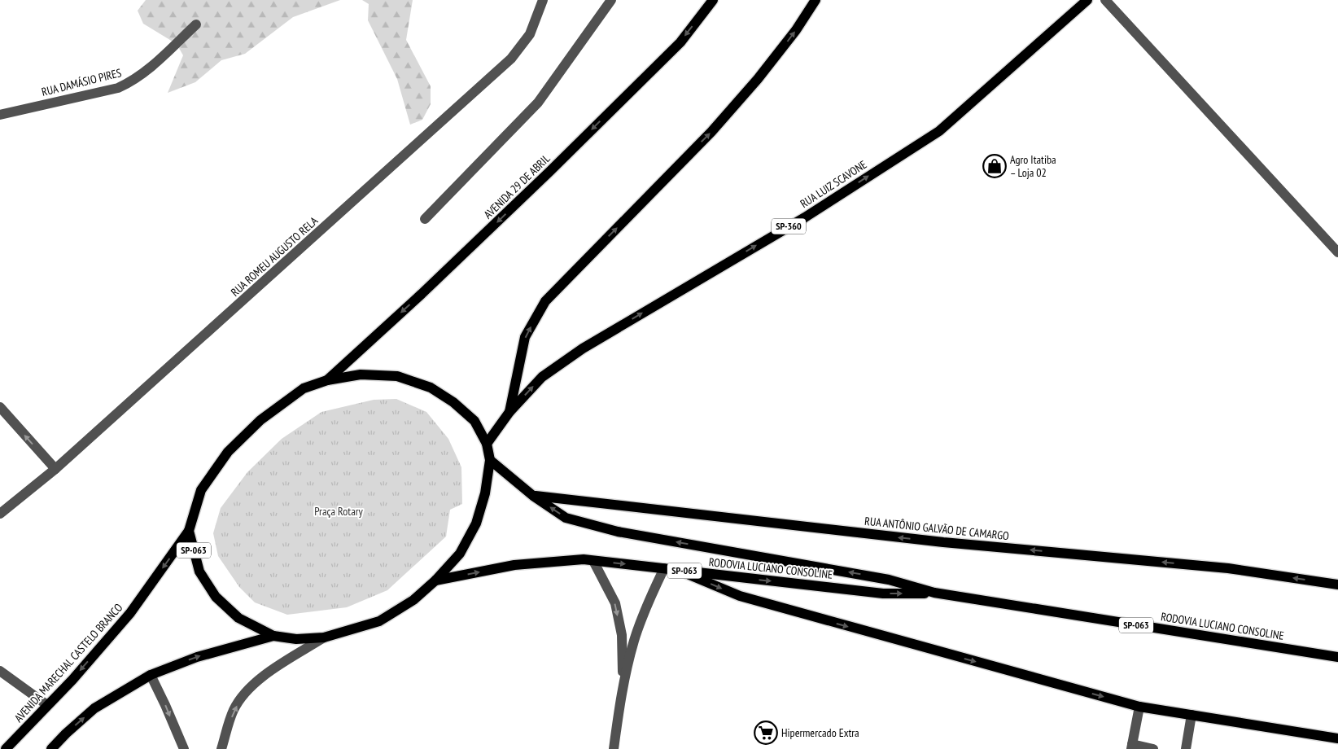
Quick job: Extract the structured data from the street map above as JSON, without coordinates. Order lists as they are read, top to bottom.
{
  "streets": {
    "main road": [
      "RUA LUIZ SCAVONE",
      "AVENIDA 29 DE ABRIL",
      "SP-360",
      "RUA ANTÔNIO GALVÃO DE CAMARGO",
      "SP-063",
      "RODOVIA LUCIANO CONSOLINE",
      "AVENIDA MARECHAL CASTELO BRANCO"
    ],
    "street": ["RUA DAMÁSIO PIRES", "RUA ROMEU AUGUSTO RELA"]
  },
  "crossings": [
    ["RUA LUIZ SCAVONE", "SP-063"],
    ["AVENIDA 29 DE ABRIL", "SP-063"],
    ["RUA ANTÔNIO GALVÃO DE CAMARGO", "RODOVIA LUCIANO CONSOLINE"],
    ["SP-063", "RODOVIA LUCIANO CONSOLINE"],
    ["SP-063", "AVENIDA MARECHAL CASTELO BRANCO"]
  ],
  "one_way": ["RUA ANTÔNIO GALVÃO DE CAMARGO"],
  "parks": ["Praça Rotary"],
  "places": {
    "shop": ["Agro Itatiba – Loja 02"],
    "supermarket": ["Hipermercado Extra"]
  }
}
